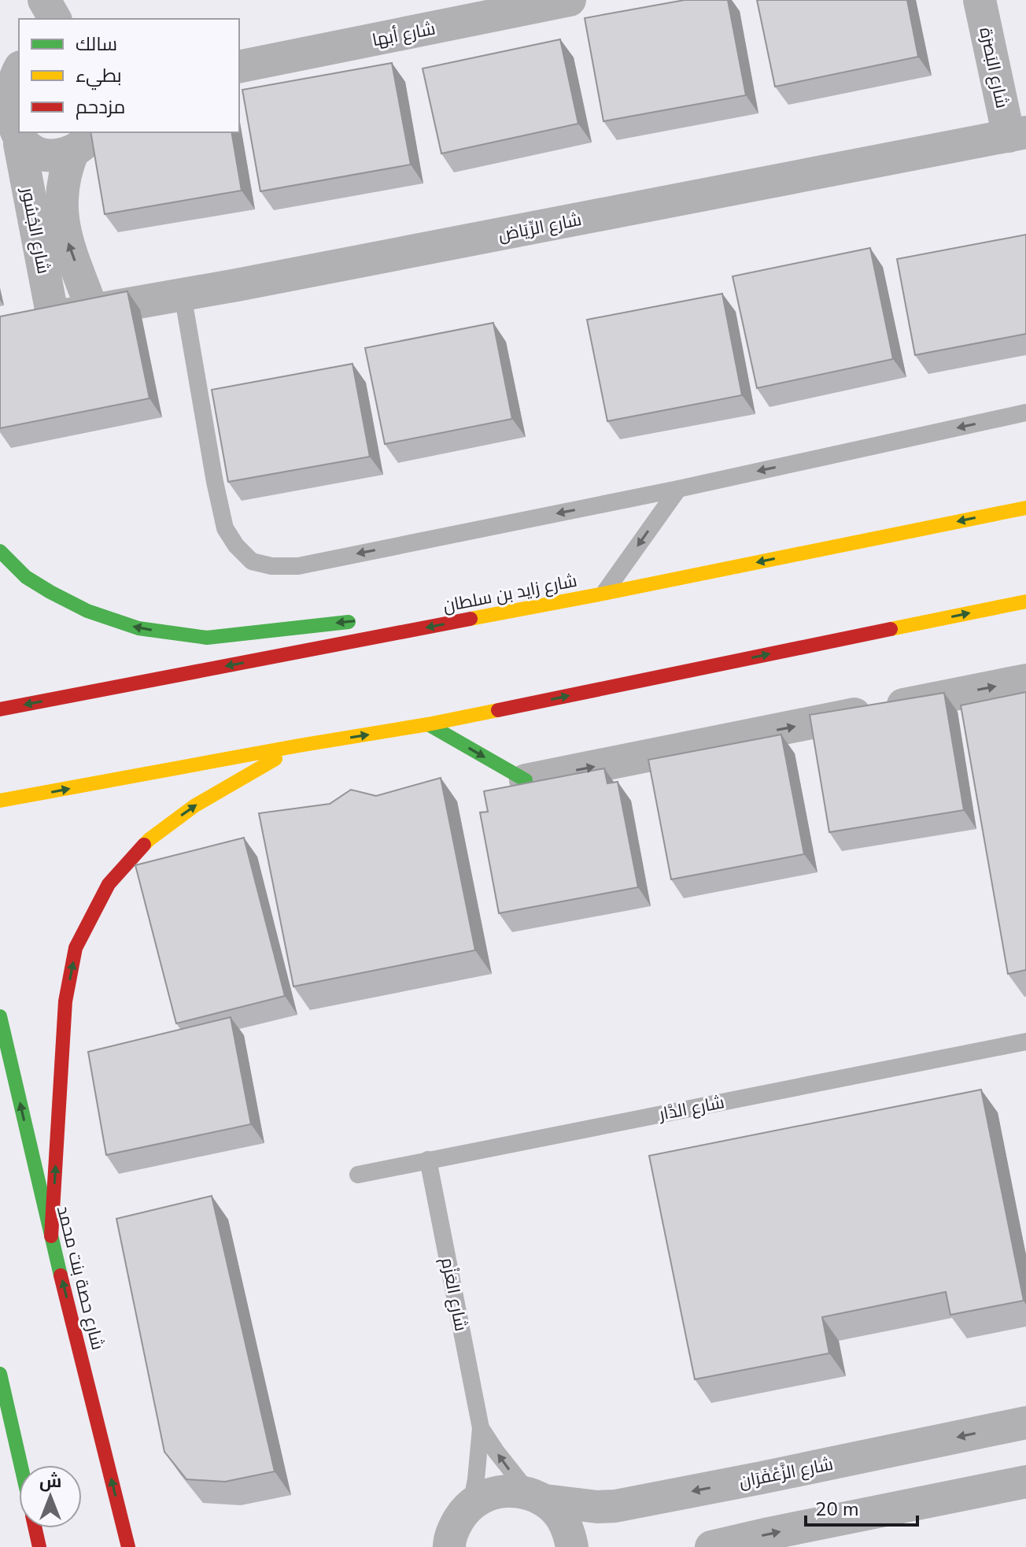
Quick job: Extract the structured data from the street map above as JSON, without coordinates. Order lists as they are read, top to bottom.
{
  "streets": {
    "main road": ["شارع زايد بن سلطان", "شارع حصة بنت محمد"],
    "street": [
      "شارع أبها",
      "شارع البَصرَة",
      "شارع الرِّيَاض",
      "شارع الجُسُور",
      "شارع الزَّعْفَرَان"
    ],
    "lane": ["شارع الدَّار", "شارع العَزْم"]
  },
  "crossings": [
    ["شارع البَصرَة", "شارع الرِّيَاض"],
    ["شارع الرِّيَاض", "شارع الجُسُور"],
    ["شارع الدَّار", "شارع العَزْم"],
    ["شارع العَزْم", "شارع الزَّعْفَرَان"]
  ],
  "one_way": ["شارع حصة بنت محمد"],
  "legend": ["سالك", "بطيء", "مزدحم"],
  "scale_bar": "20 m",
  "north": "top"
}
